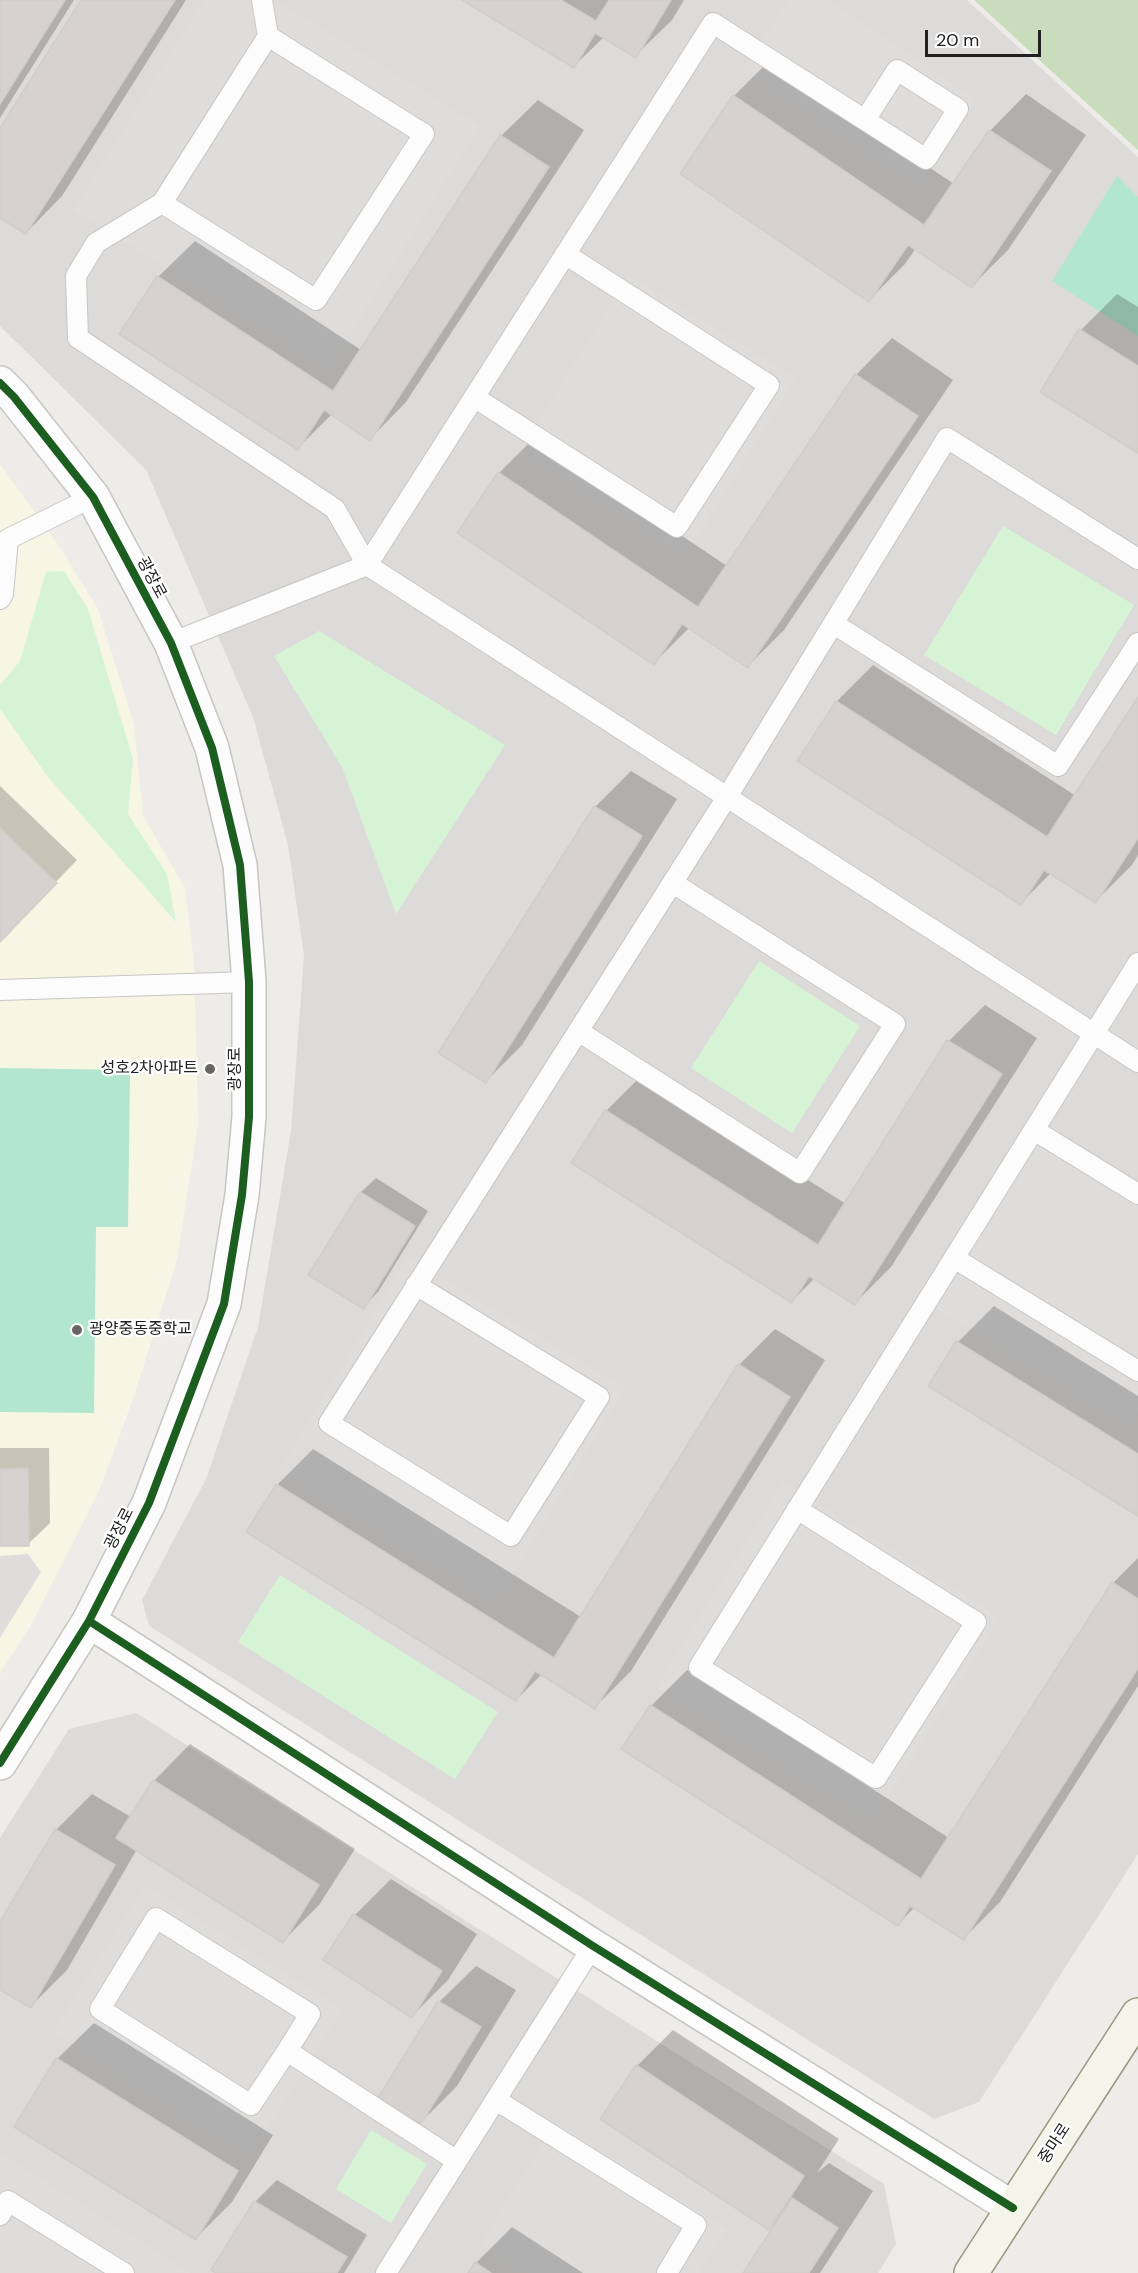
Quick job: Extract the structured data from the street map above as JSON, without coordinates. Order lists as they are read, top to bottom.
{
  "streets": {
    "main road": ["중마로"],
    "street": ["광장로"]
  },
  "places": ["성호2차아파트", "광양중동중학교"],
  "scale_bar": "20 m"
}
